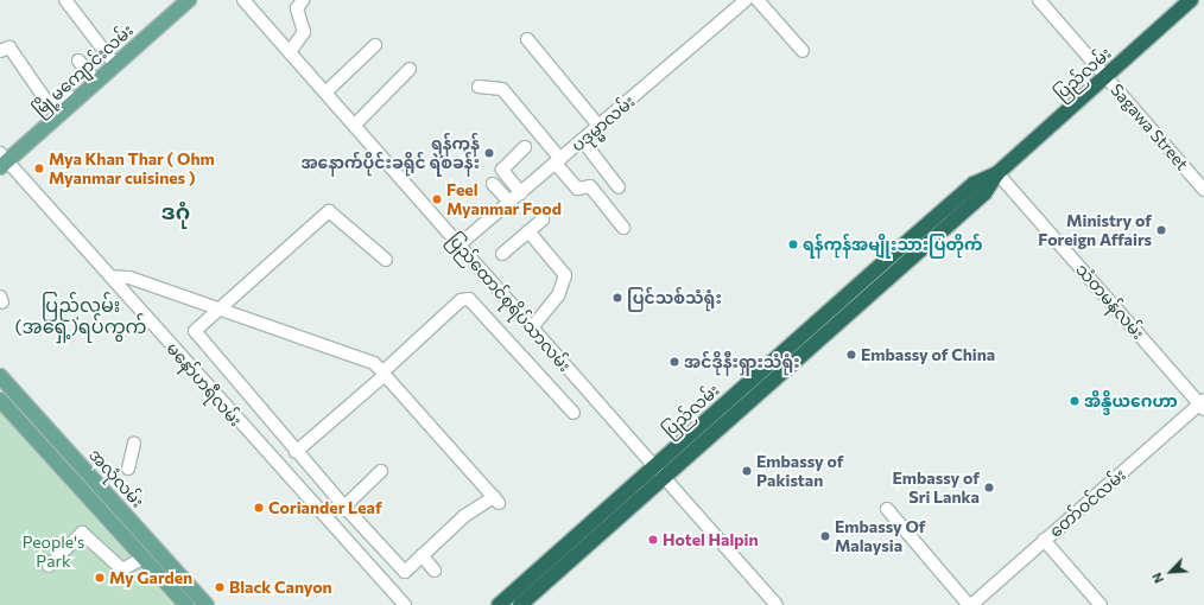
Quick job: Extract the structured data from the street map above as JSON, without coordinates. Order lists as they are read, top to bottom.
{
  "streets": {
    "highway": ["ပြည်လမ်း"],
    "main road": ["မြို့မကျောင်းလမ်း", "အလုံလမ်း"],
    "street": [
      "ပဒုမ္မာလမ်း",
      "Sagawa Street",
      "သံတမန်လမ်း",
      "ပြည်ထောင်စုရိပ်သာလမ်း",
      "မနော်ဟရီလမ်း",
      "တော်ဝင်လမ်း"
    ]
  },
  "crossings": [
    ["မြို့မကျောင်းလမ်း", "မနော်ဟရီလမ်း"],
    ["ပြည်လမ်း", "Sagawa Street"],
    ["ပြည်လမ်း", "သံတမန်လမ်း"],
    ["ပြည်လမ်း", "ပြည်ထောင်စုရိပ်သာလမ်း"],
    ["ပဒုမ္မာလမ်း", "ပြည်ထောင်စုရိပ်သာလမ်း"],
    ["သံတမန်လမ်း", "တော်ဝင်လမ်း"]
  ],
  "districts": ["ဒဂုံ", "ပြည်လမ်း (အရှေ့)ရပ်ကွက်"],
  "parks": ["People's Park"],
  "places": [
    "ရန်ကုန် အနောက်ပိုင်းခရိုင် ရဲစခန်း",
    "Mya Khan Thar ( Ohm Myanmar cuisines )",
    "Feel Myanmar Food",
    "Ministry of Foreign Affairs",
    "ရန်ကုန်အမျိုးသားပြတိုက်",
    "ပြင်သစ်သံရုံး",
    "Embassy of China",
    "အင်ဒိုနီးရှားသံရုံး",
    "အိန္ဒိယဂေဟာ",
    "Embassy of Pakistan",
    "Embassy of Sri Lanka",
    "Coriander Leaf",
    "Embassy Of Malaysia",
    "Hotel Halpin",
    "My Garden",
    "Black Canyon"
  ],
  "north": "bottom left"
}
